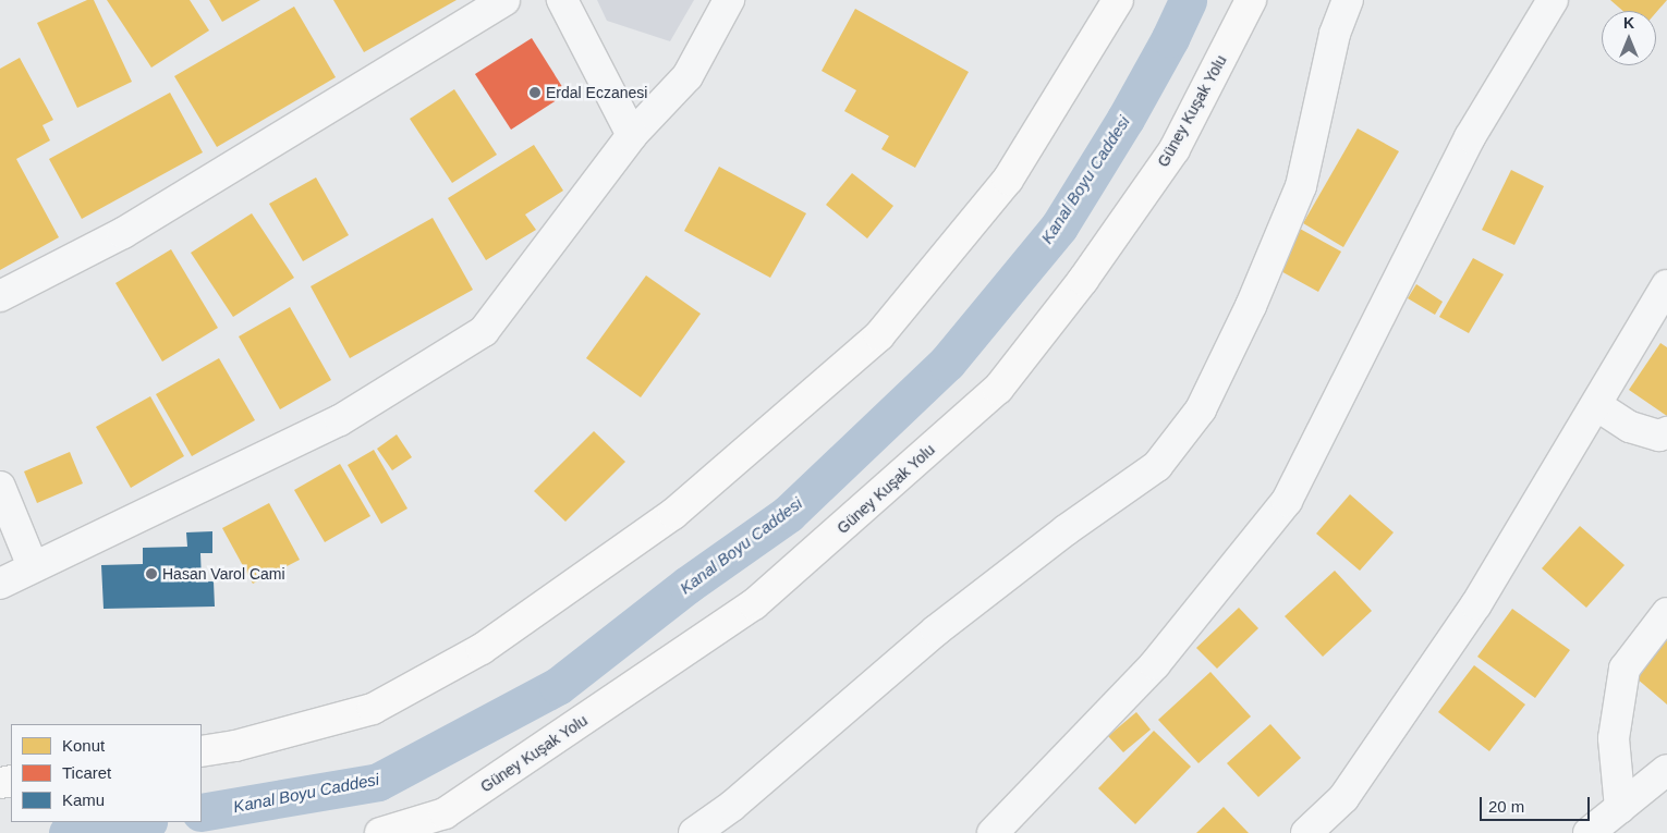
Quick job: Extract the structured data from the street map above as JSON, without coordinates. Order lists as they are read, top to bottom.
{
  "streets": {
    "main road": ["Güney Kuşak Yolu"]
  },
  "water": ["Kanal Boyu Caddesi"],
  "places": ["Erdal Eczanesi", "Hasan Varol Cami"],
  "legend": ["Konut", "Ticaret", "Kamu"],
  "scale_bar": "20 m",
  "north": "top"
}
